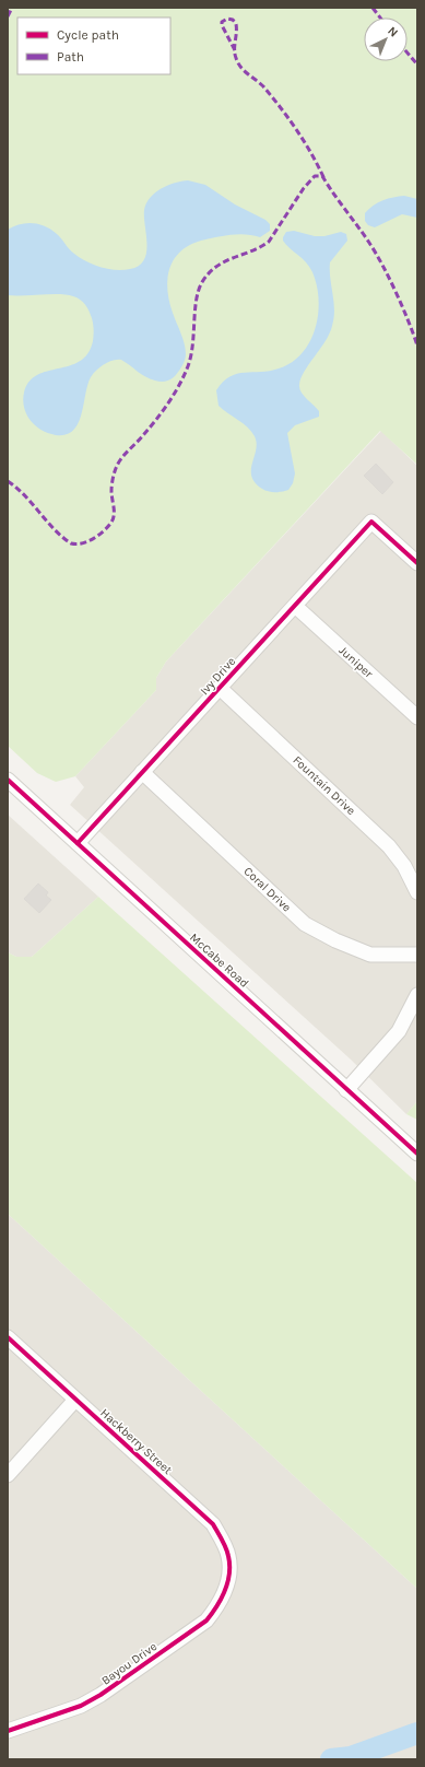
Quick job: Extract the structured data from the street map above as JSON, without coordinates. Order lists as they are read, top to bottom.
{
  "streets": {
    "street": [
      "Juniper",
      "Ivy Drive",
      "Fountain Drive",
      "Coral Drive",
      "McCabe Road",
      "Hackberry Street",
      "Bayou Drive"
    ]
  },
  "crossings": [
    ["Juniper", "Ivy Drive"],
    ["Ivy Drive", "Fountain Drive"],
    ["Ivy Drive", "Coral Drive"],
    ["Ivy Drive", "McCabe Road"],
    ["Hackberry Street", "Bayou Drive"]
  ],
  "legend": ["Cycle path", "Path"],
  "north": "top right"
}
